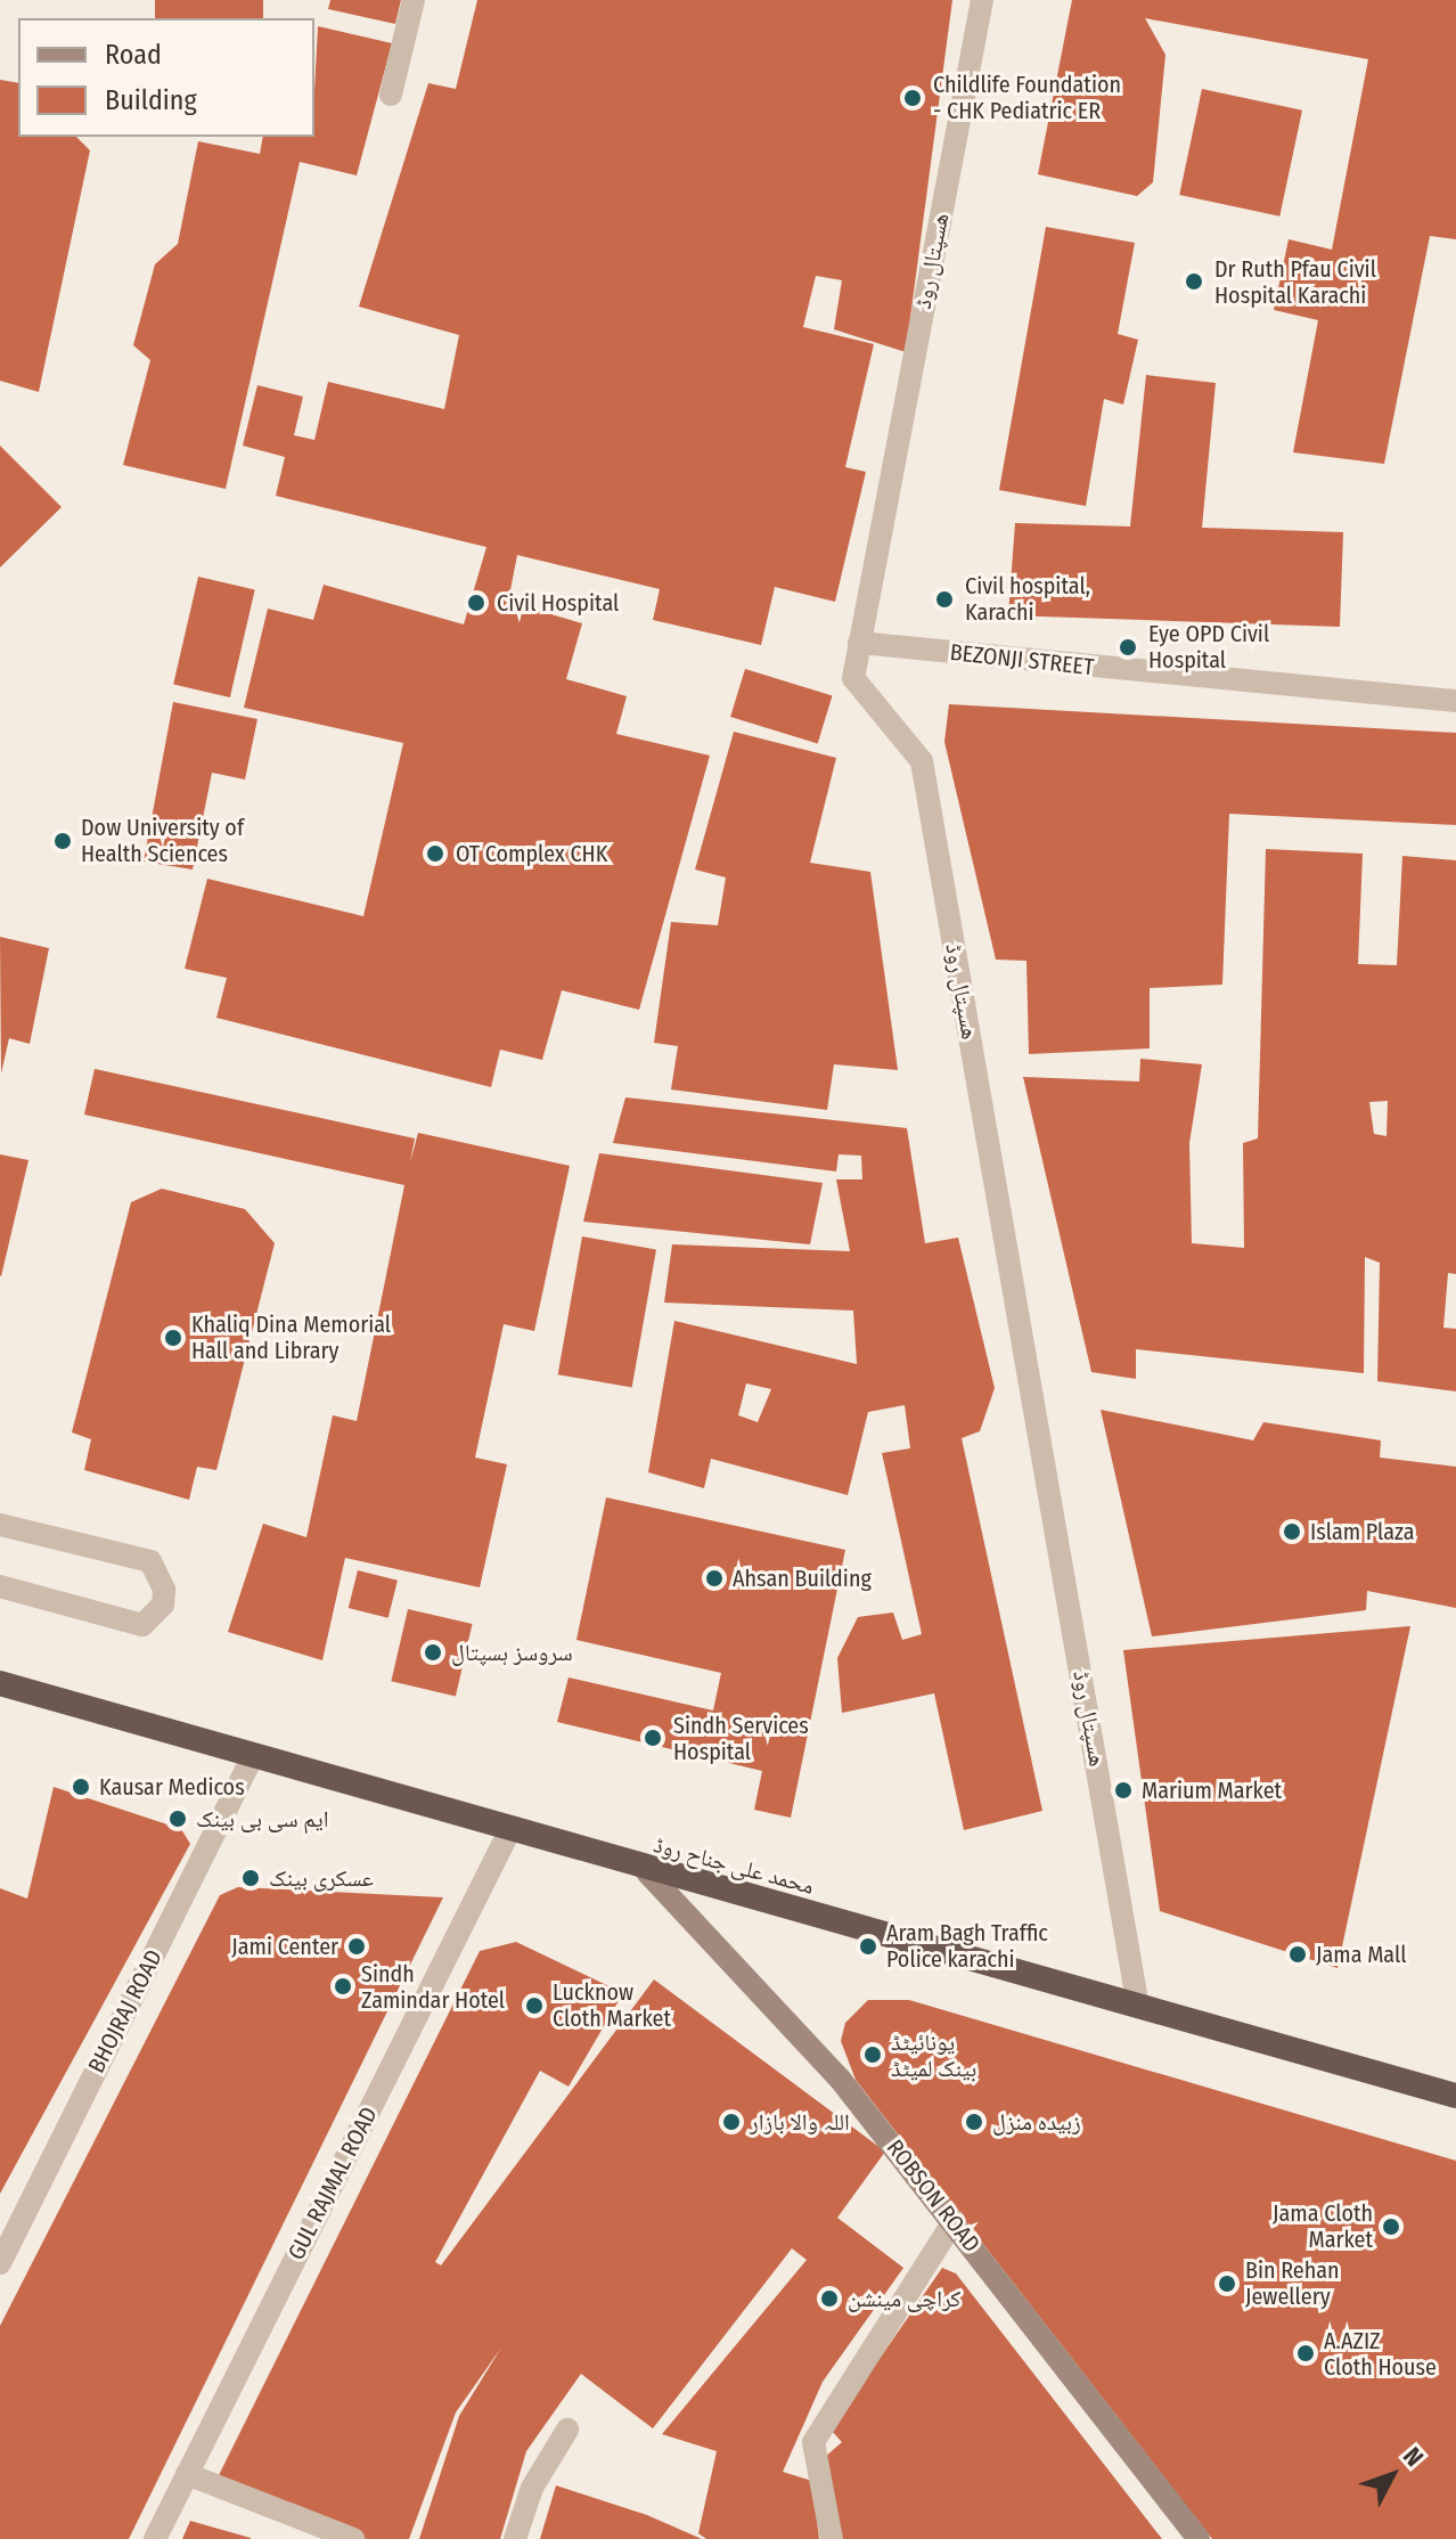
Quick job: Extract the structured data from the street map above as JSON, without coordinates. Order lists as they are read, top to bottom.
{
  "streets": {
    "highway": ["محمد علی جناح روڈ"],
    "main road": ["ROBSON ROAD"],
    "street": [
      "ھسپتال روڈ",
      "BEZONJI STREET",
      "BHOJRAJ ROAD",
      "GUL RAJMAL ROAD"
    ]
  },
  "crossings": [
    ["ھسپتال روڈ", "BEZONJI STREET"],
    ["ھسپتال روڈ", "محمد علی جناح روڈ"],
    ["محمد علی جناح روڈ", "BHOJRAJ ROAD"],
    ["محمد علی جناح روڈ", "GUL RAJMAL ROAD"],
    ["محمد علی جناح روڈ", "ROBSON ROAD"]
  ],
  "places": [
    "Childlife Foundation - CHK Pediatric ER",
    "Dr Ruth Pfau Civil Hospital Karachi",
    "Civil hospital, Karachi",
    "Civil Hospital",
    "Eye OPD Civil Hospital",
    "Dow University of Health Sciences",
    "OT Complex CHK",
    "Khaliq Dina Memorial Hall and Library",
    "Islam Plaza",
    "Ahsan Building",
    "سروسز ہسپتال",
    "Sindh Services Hospital",
    "Kausar Medicos",
    "Marium Market",
    "ایم سی بی بینک",
    "عسکری بینک",
    "Jami Center",
    "Aram Bagh Traffic Police karachi",
    "Jama Mall",
    "Sindh Zamindar Hotel",
    "Lucknow Cloth Market",
    "یونائیٹڈ بینک لمیٹڈ",
    "اللہ والا بازار",
    "زبیدہ منزل",
    "Jama Cloth Market",
    "Bin Rehan Jewellery",
    "کراچی مینشن",
    "A.AZIZ Cloth House"
  ],
  "legend": ["Road", "Building"],
  "north": "top right"
}
